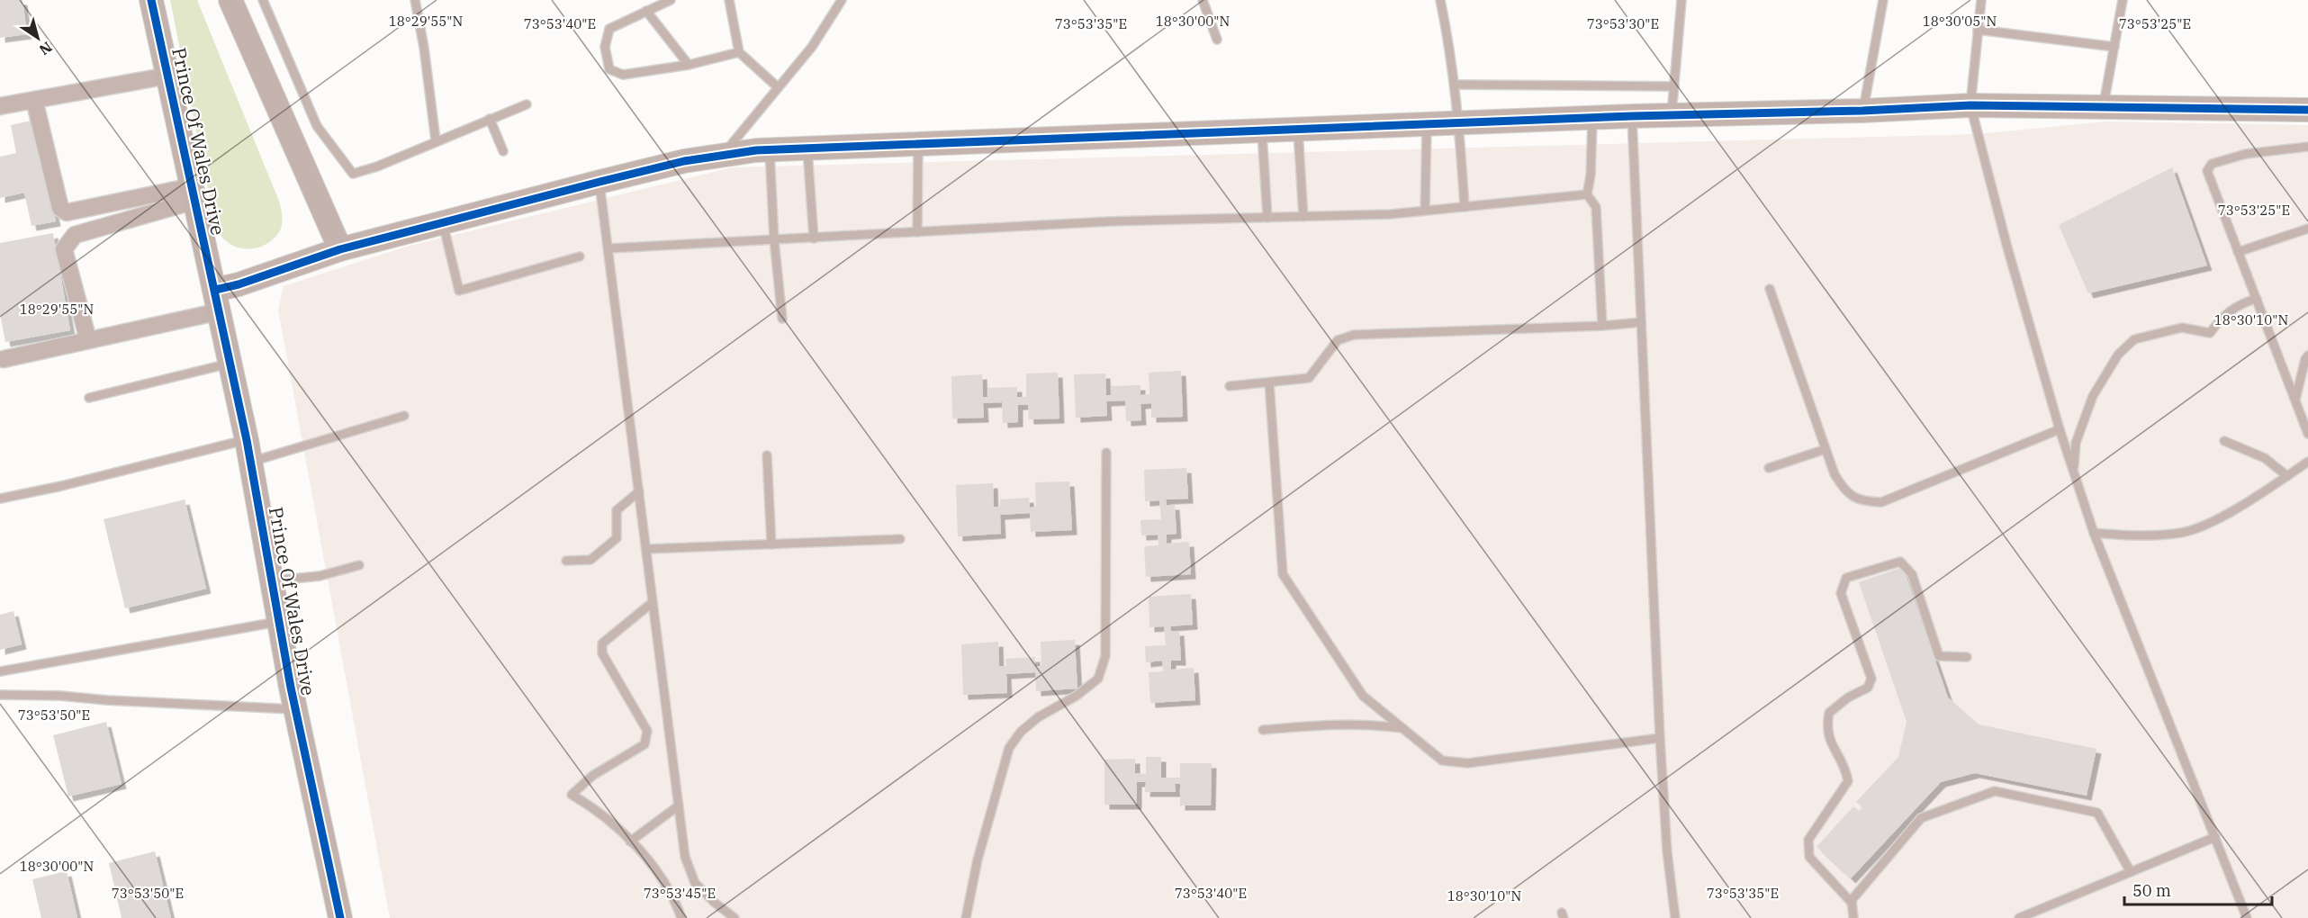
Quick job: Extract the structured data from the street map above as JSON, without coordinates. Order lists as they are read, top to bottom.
{
  "streets": {
    "street": ["Prince Of Wales Drive"]
  },
  "scale_bar": "50 m",
  "north": "bottom right",
  "coordinates": [
    "18°29'55\"N",
    "18°30'00\"N",
    "18°30'05\"N",
    "73°53'40\"E",
    "73°53'35\"E",
    "73°53'30\"E",
    "73°53'25\"E",
    "18°30'10\"N",
    "73°53'50\"E",
    "73°53'45\"E"
  ]
}
